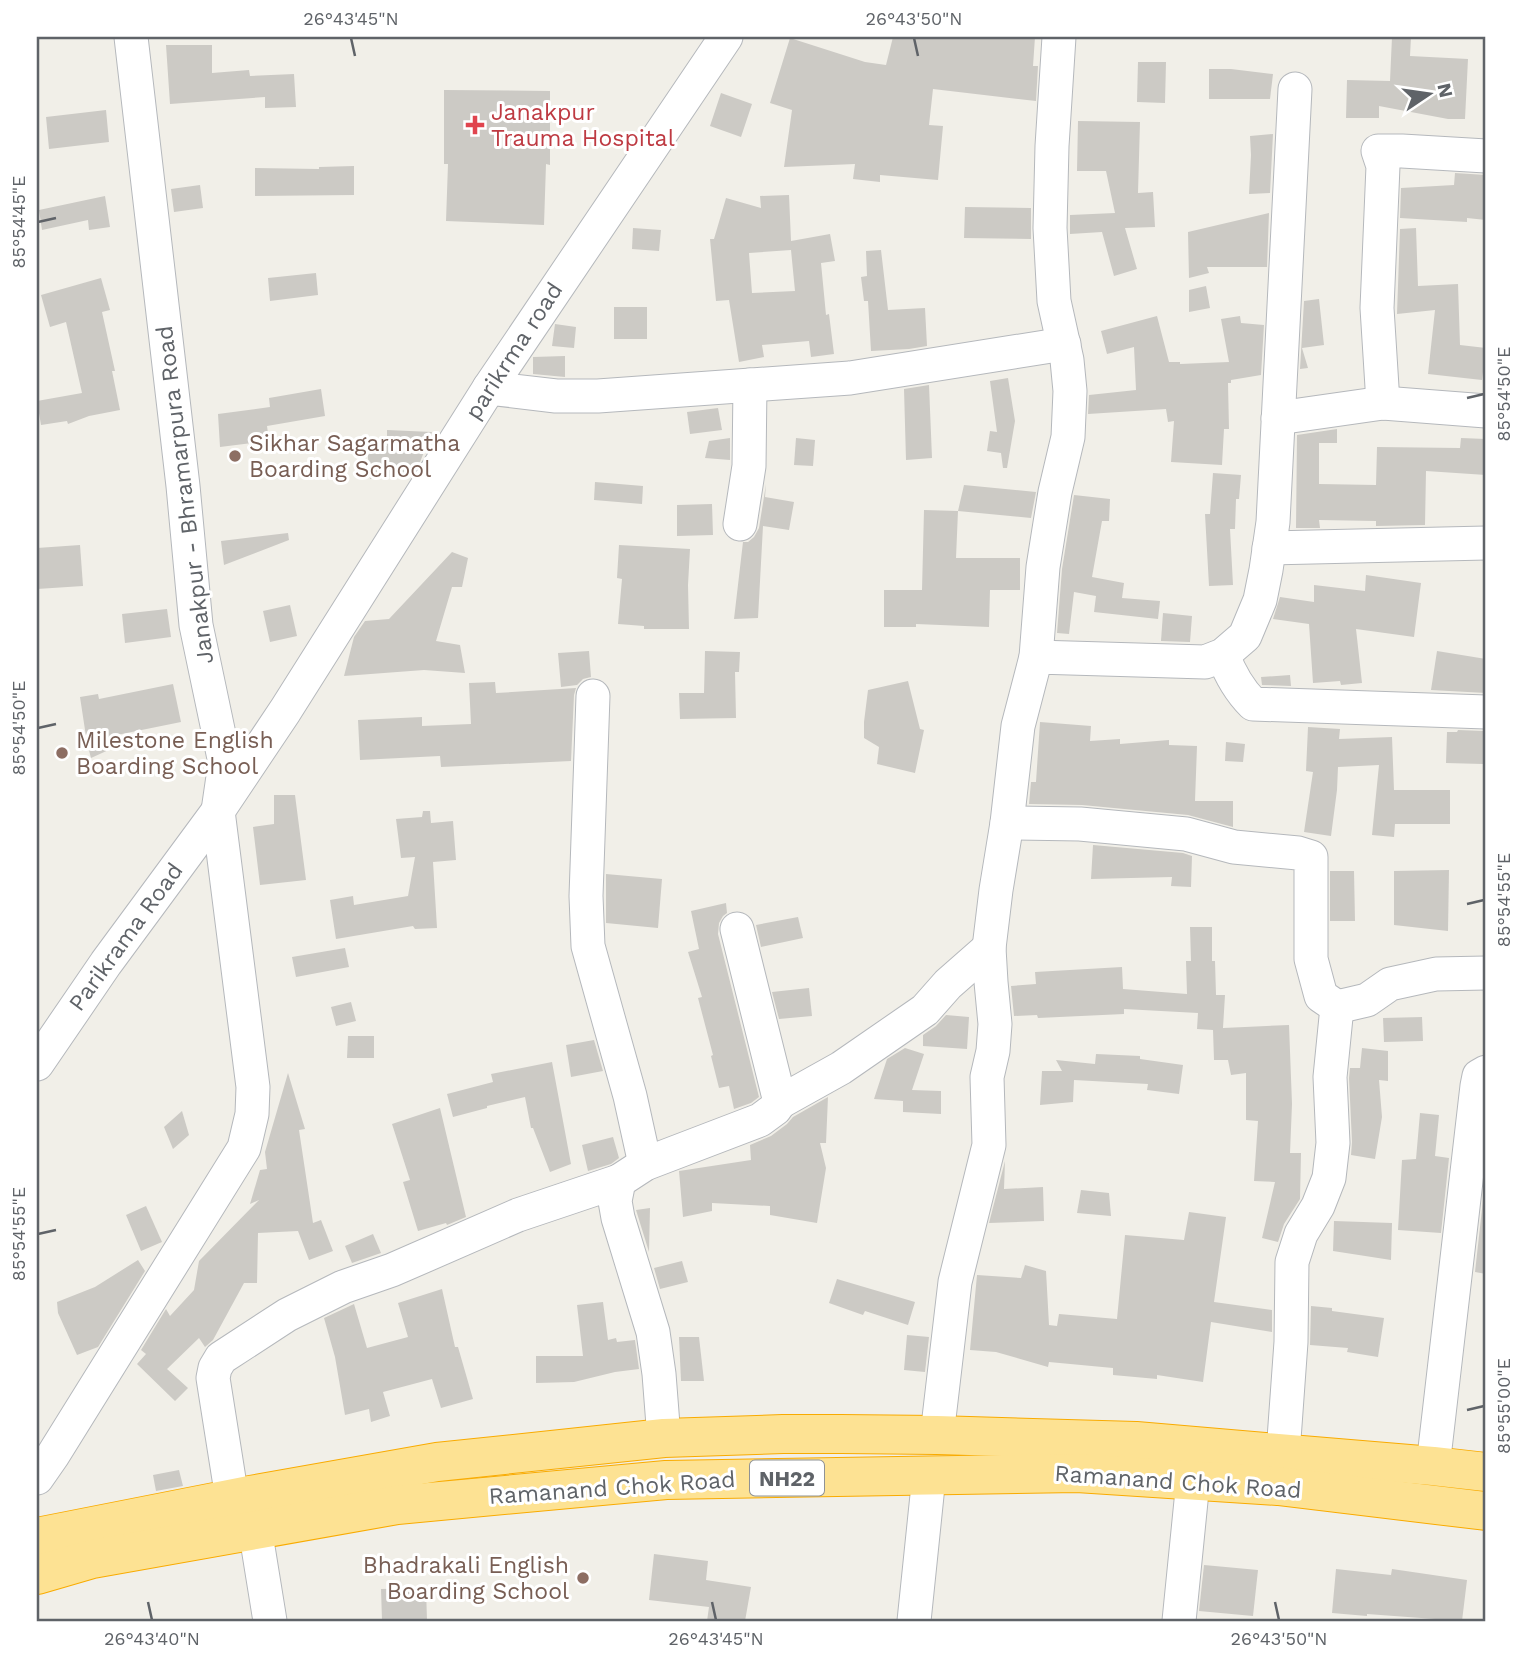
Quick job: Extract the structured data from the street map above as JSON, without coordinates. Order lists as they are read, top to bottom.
{
  "streets": {
    "highway": ["NH22", "Ramanand Chok Road"],
    "street": ["parikrma road", "Janakpur - Bhramarpura Road", "Parikrama Road"]
  },
  "crossings": [
    ["parikrma road", "Janakpur - Bhramarpura Road"],
    ["parikrma road", "Parikrama Road"],
    ["Janakpur - Bhramarpura Road", "Parikrama Road"]
  ],
  "places": {
    "health": ["Janakpur Trauma Hospital"],
    "other": ["Sikhar Sagarmatha Boarding School", "Milestone English Boarding School", "Bhadrakali English Boarding School"]
  },
  "north": "right",
  "coordinates": [
    "26°43'45\"N",
    "26°43'50\"N",
    "85°54'45\"E",
    "85°54'50\"E",
    "85°54'55\"E",
    "85°55'00\"E",
    "26°43'40\"N"
  ]
}
